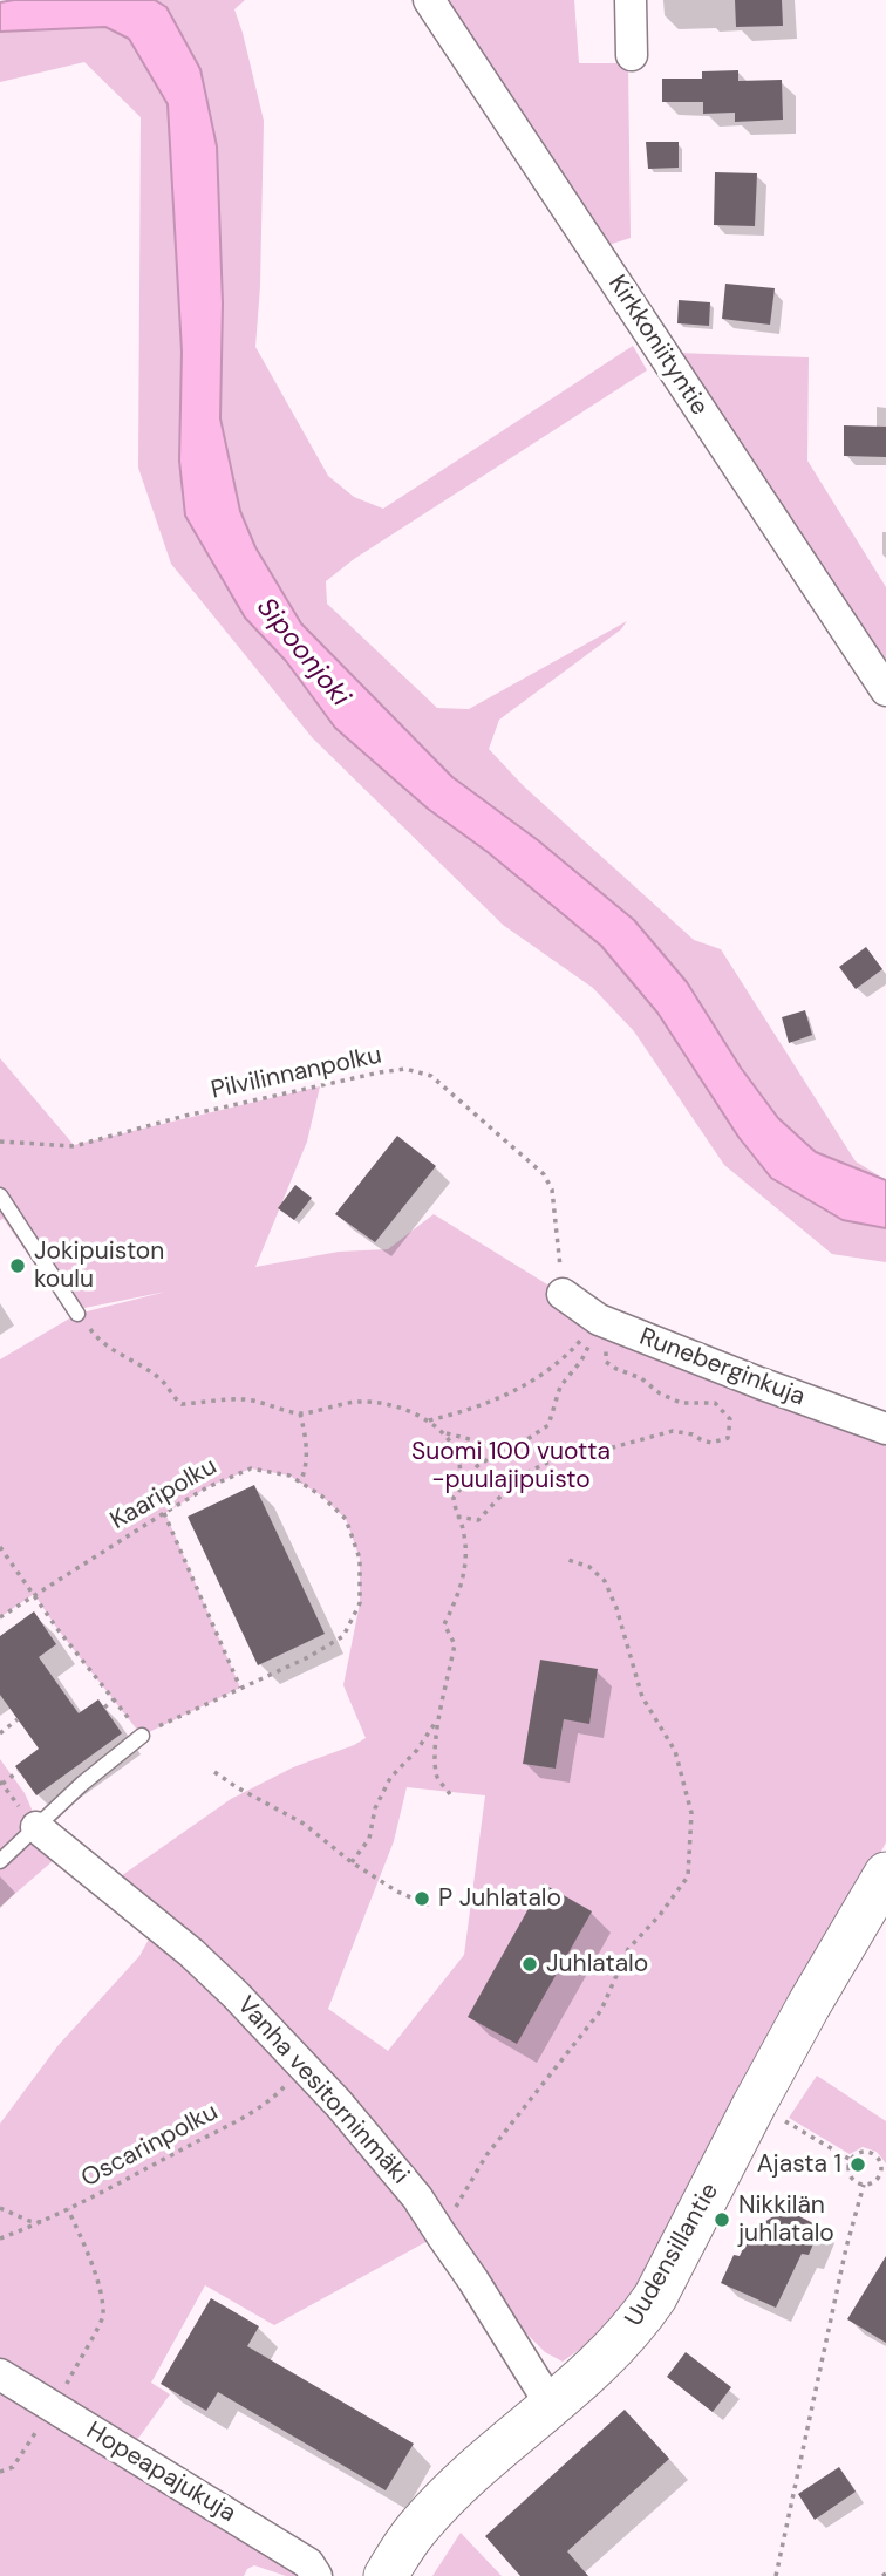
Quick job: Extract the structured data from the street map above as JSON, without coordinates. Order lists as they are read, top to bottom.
{
  "streets": {
    "street": [
      "Kirkkoniityntie",
      "Runeberginkuja",
      "Vanha vesitorninmäki",
      "Uudensillantie",
      "Hopeapajukuja"
    ],
    "path": ["Pilvilinnanpolku", "Kaaripolku", "Oscarinpolku"]
  },
  "crossings": [
    ["Pilvilinnanpolku", "Runeberginkuja"],
    ["Vanha vesitorninmäki", "Oscarinpolku"],
    ["Vanha vesitorninmäki", "Uudensillantie"]
  ],
  "water": ["Sipoonjoki"],
  "parks": ["Suomi 100 vuotta -puulajipuisto"],
  "places": [
    "Jokipuiston koulu",
    "P Juhlatalo",
    "Juhlatalo",
    "Ajasta 1",
    "Nikkilän juhlatalo"
  ]
}
